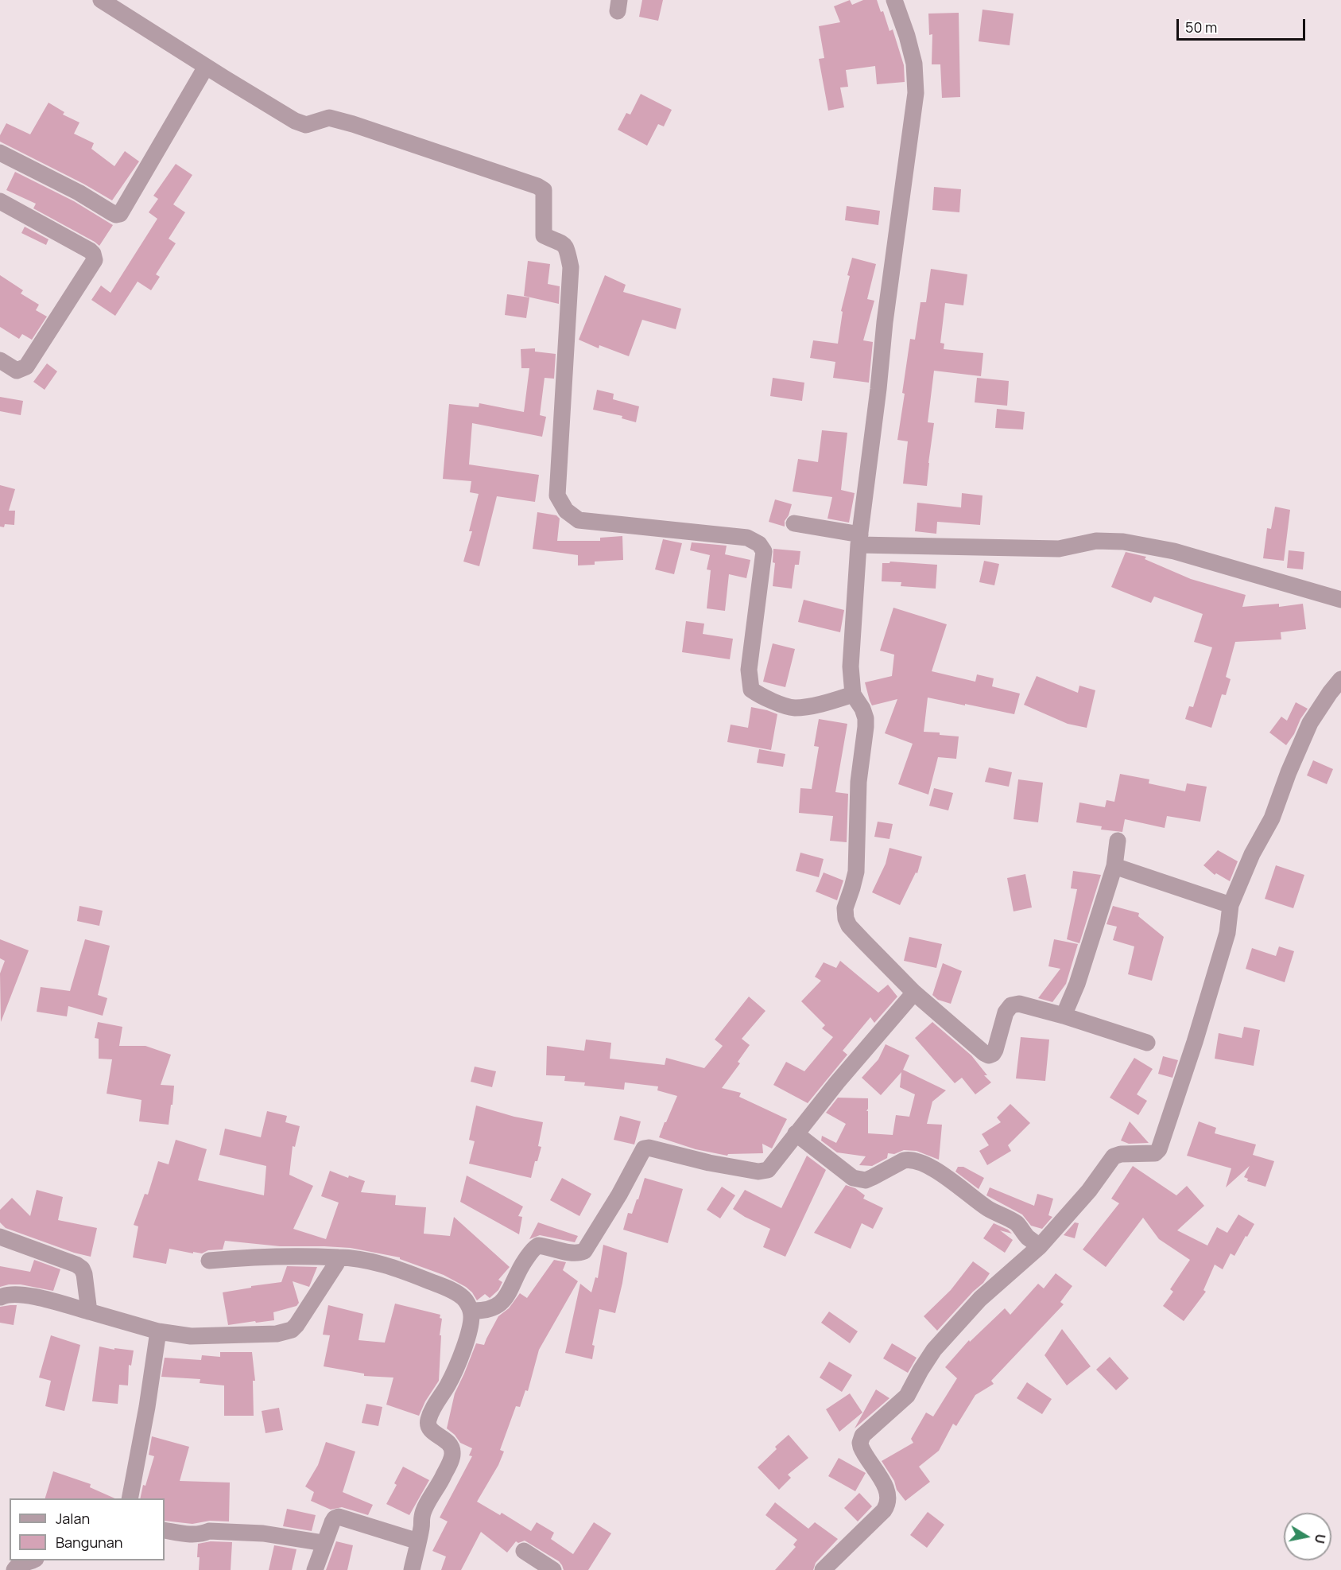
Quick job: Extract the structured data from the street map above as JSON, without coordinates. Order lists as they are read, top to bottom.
{
  "legend": ["Jalan", "Bangunan"],
  "scale_bar": "50 m",
  "north": "right"
}
